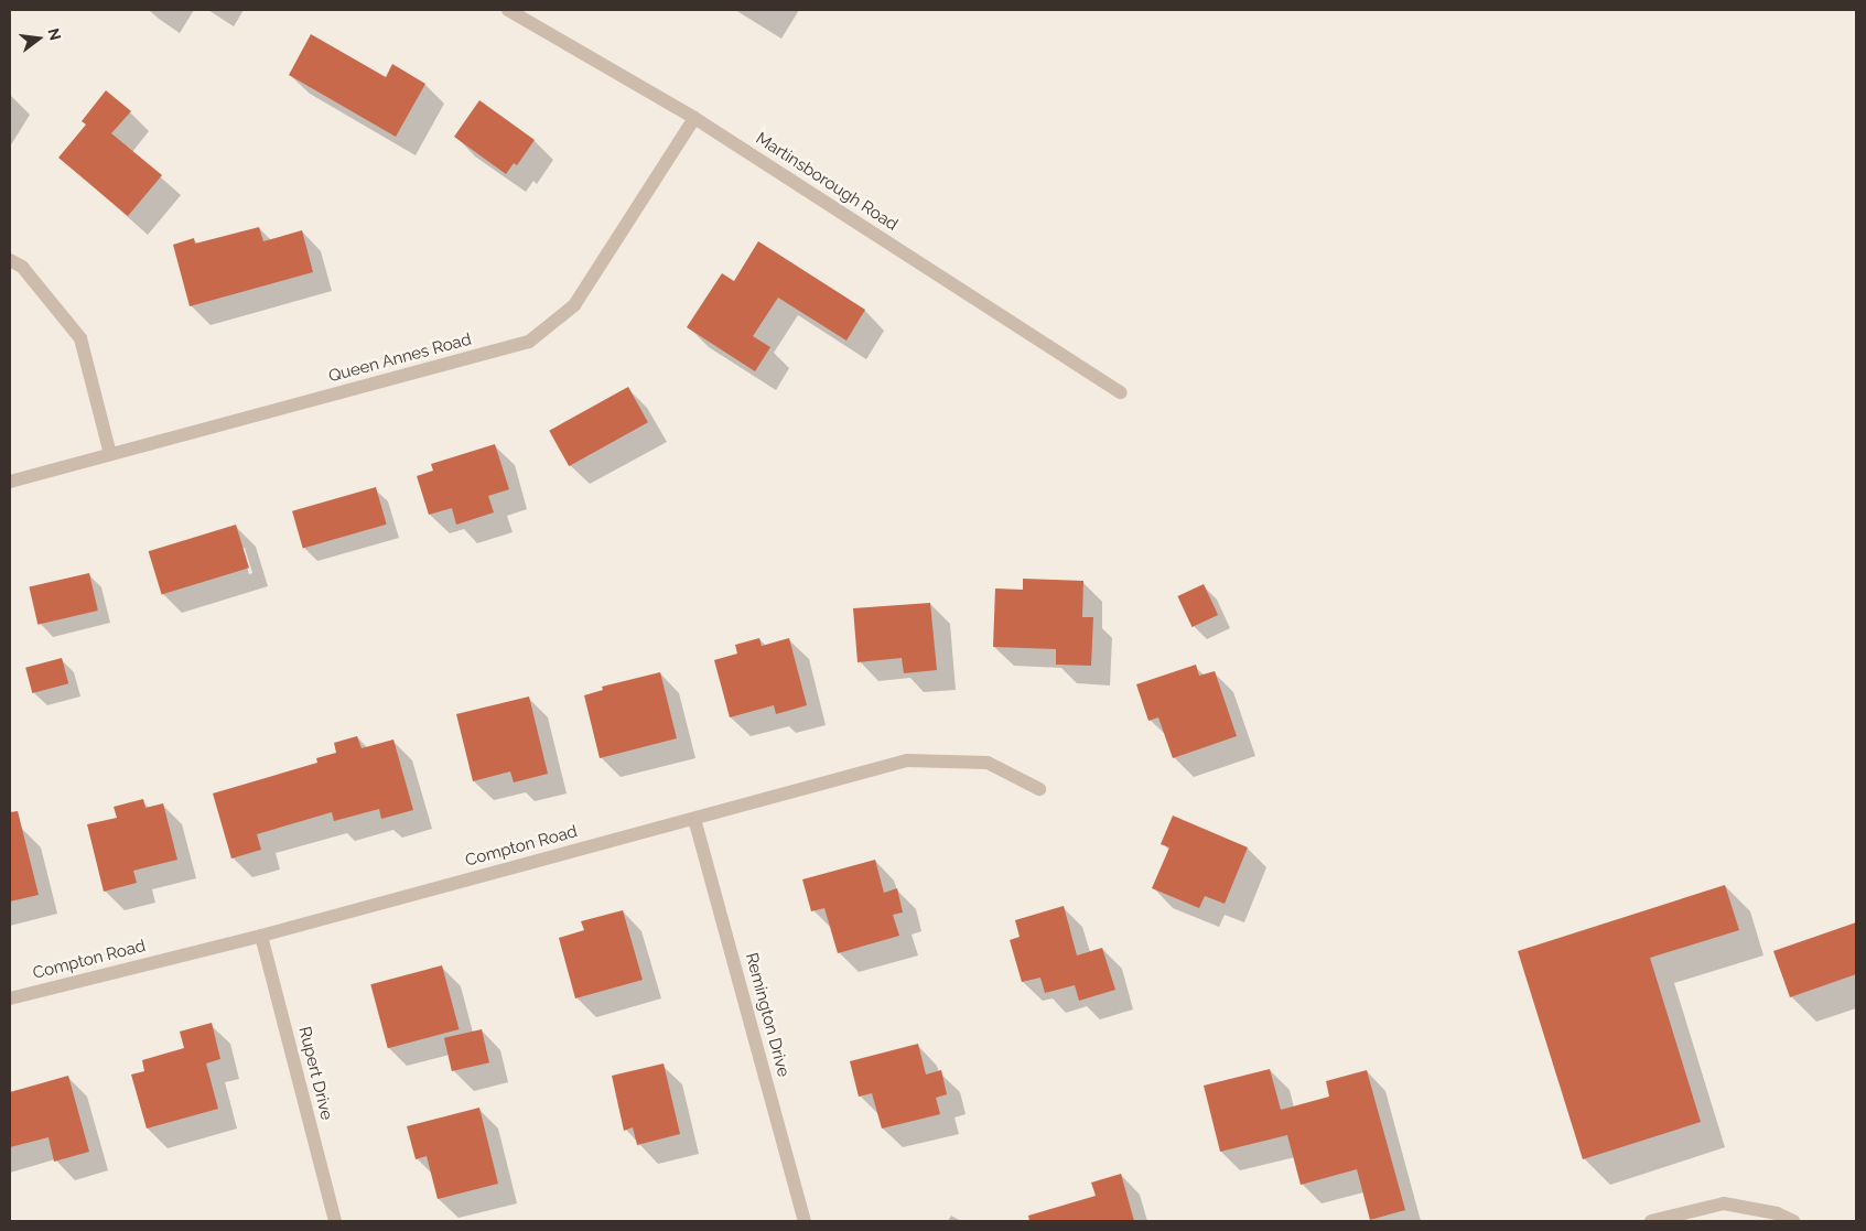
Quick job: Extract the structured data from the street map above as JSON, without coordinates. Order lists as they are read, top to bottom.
{
  "streets": {
    "street": [
      "Martinsborough Road",
      "Queen Annes Road",
      "Compton Road",
      "Remington Drive",
      "Rupert Drive"
    ]
  },
  "crossings": [
    ["Martinsborough Road", "Queen Annes Road"],
    ["Compton Road", "Remington Drive"],
    ["Compton Road", "Rupert Drive"]
  ],
  "north": "right"
}
